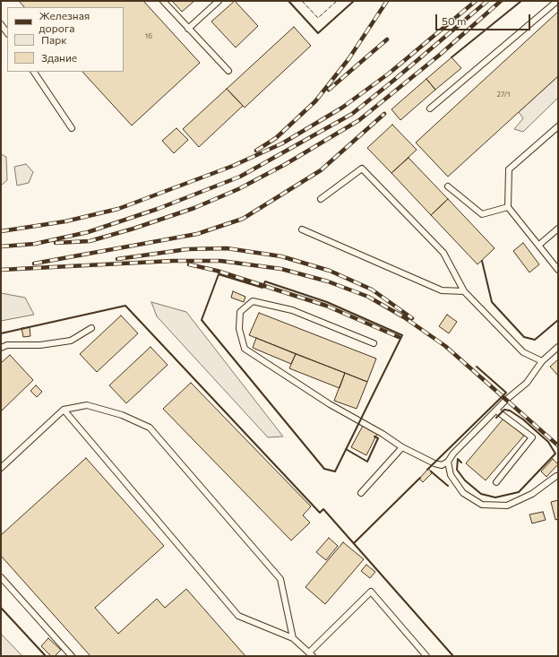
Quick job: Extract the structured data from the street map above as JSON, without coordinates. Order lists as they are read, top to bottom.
{
  "house_numbers": ["16", "27/1"],
  "legend": ["Железная дорога", "Парк", "Здание"],
  "scale_bar": "50 m"
}
